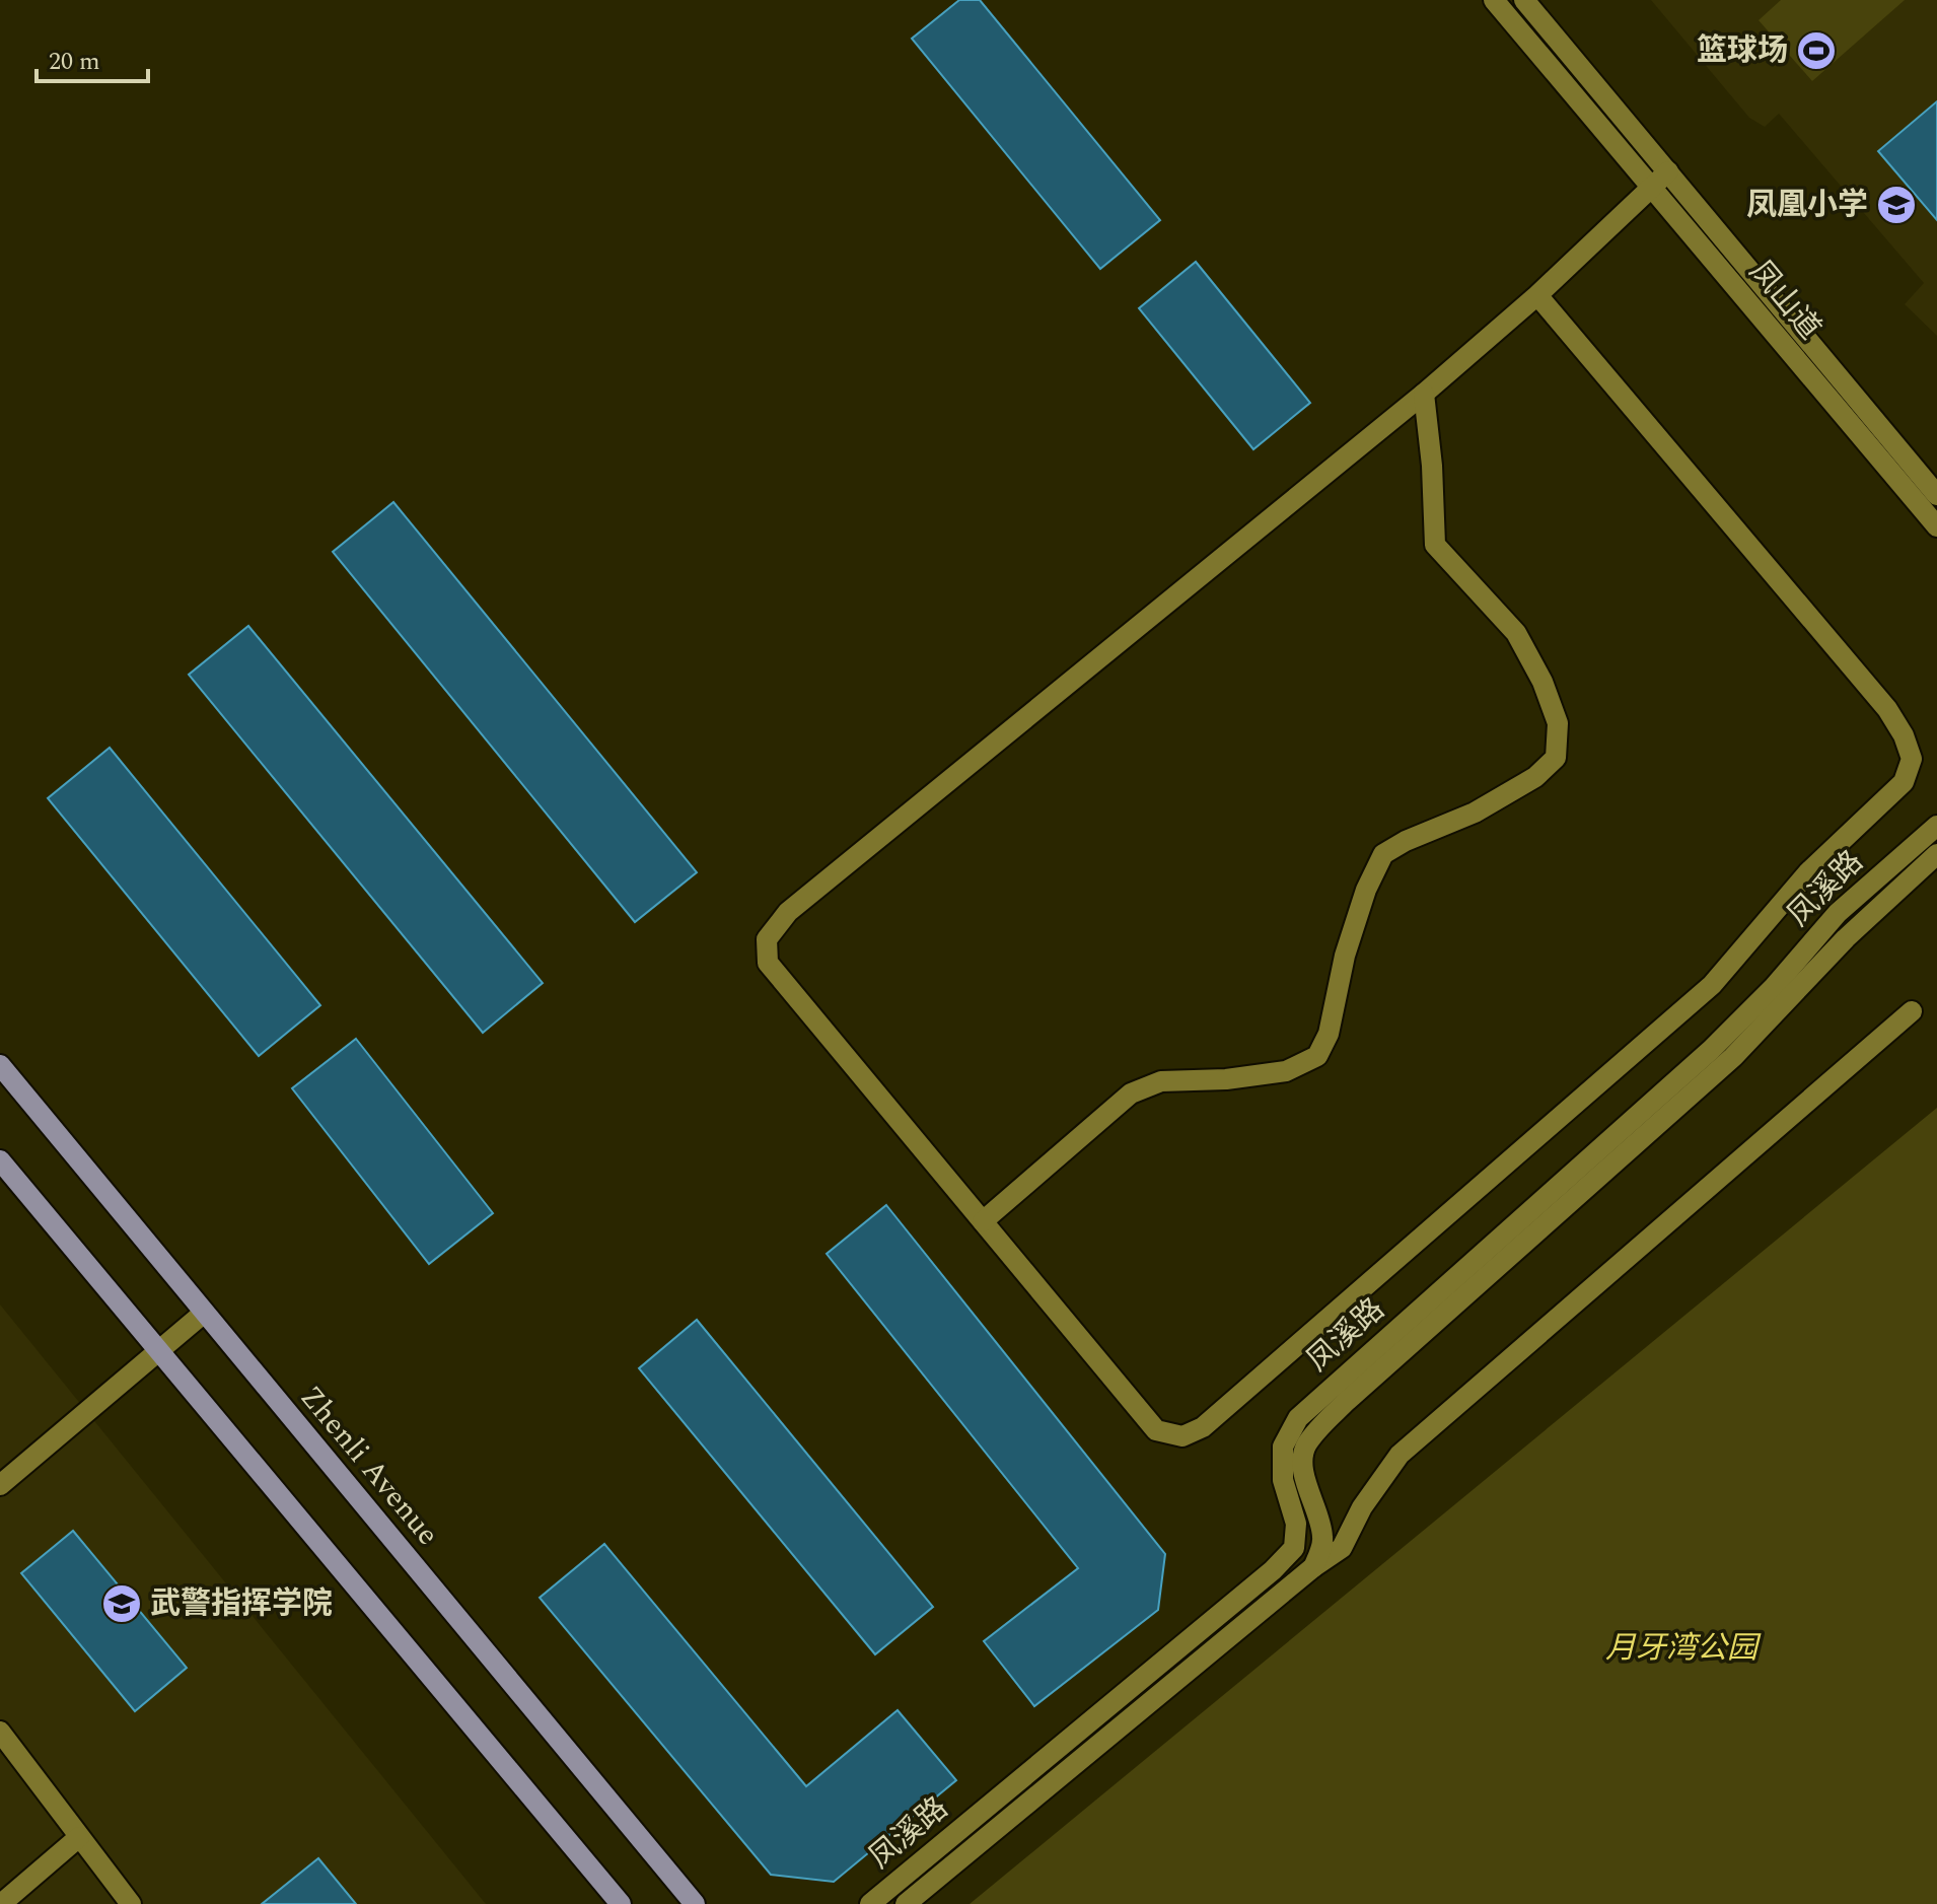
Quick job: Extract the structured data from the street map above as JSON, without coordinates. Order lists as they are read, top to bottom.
{
  "streets": {
    "main road": ["Zhenli Avenue"],
    "street": ["凤山道", "凤溪路"]
  },
  "parks": ["月牙湾公园"],
  "places": {
    "sports": ["篮球场"],
    "school or university": ["凤凰小学", "武警指挥学院"]
  },
  "scale_bar": "20 m"
}
